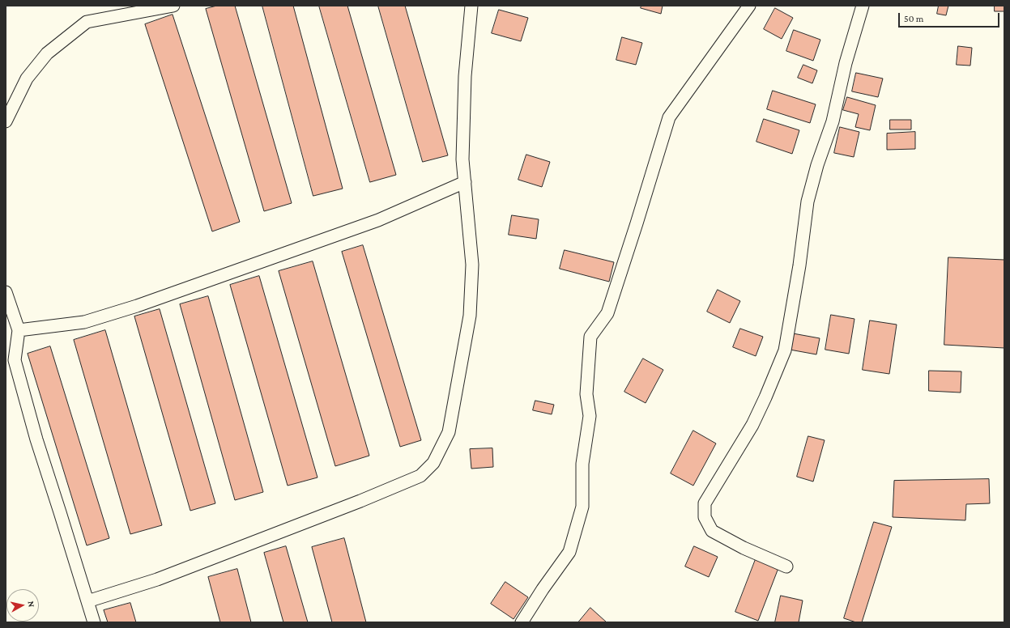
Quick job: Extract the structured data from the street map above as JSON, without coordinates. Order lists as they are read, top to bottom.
{
  "scale_bar": "50 m",
  "north": "right"
}
